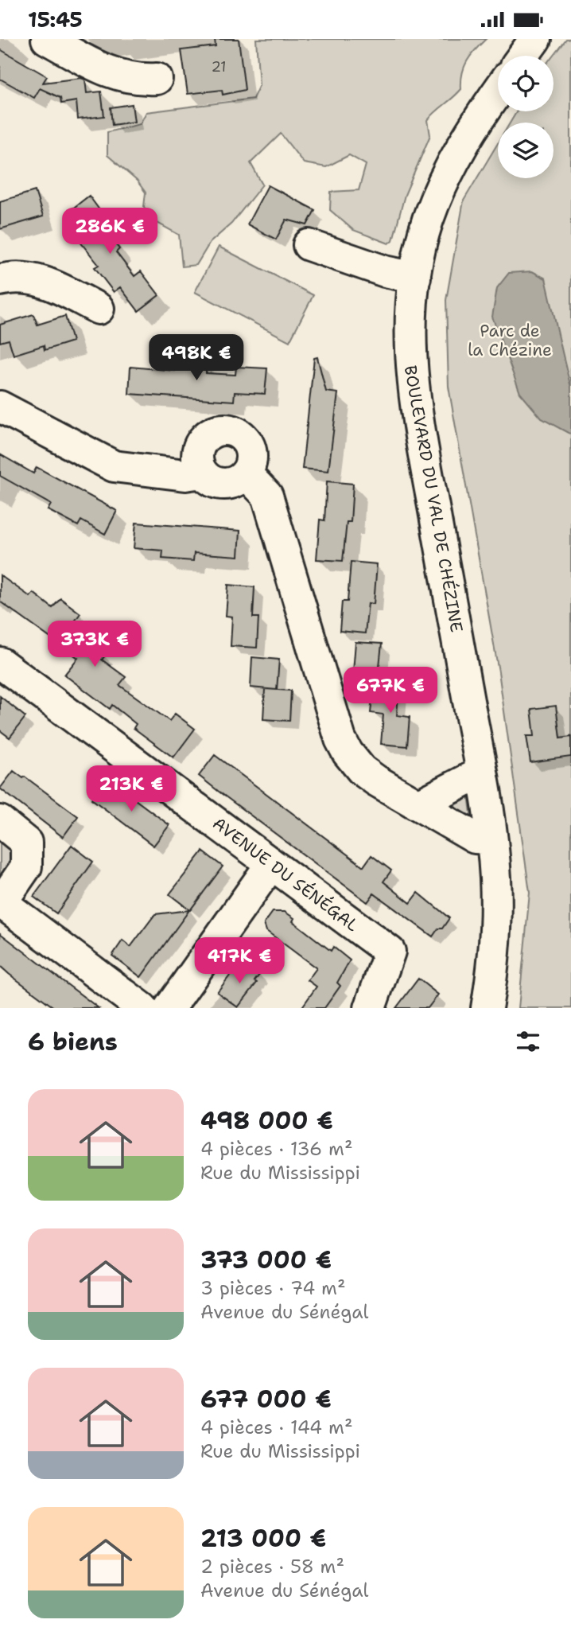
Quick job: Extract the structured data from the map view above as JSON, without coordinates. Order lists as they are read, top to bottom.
{
  "streets": {
    "street": ["BOULEVARD DU VAL DE CHÉZINE", "AVENUE DU SÉNÉGAL"]
  },
  "parks": ["Parc de la Chézine"],
  "house_numbers": ["21"],
  "page": {
    "status": "15:45",
    "price": [
      "286K €",
      "498K €",
      "373K €",
      "677K €",
      "213K €",
      "417K €"
    ],
    "heading": "6 biens",
    "list": [
      {
        "name": "498 000 €",
        "note": "4 pièces · 136 m² · Rue du Mississippi"
      },
      {
        "name": "373 000 €",
        "note": "3 pièces · 74 m² · Avenue du Sénégal"
      },
      {
        "name": "677 000 €",
        "note": "4 pièces · 144 m² · Rue du Mississippi"
      },
      {
        "name": "213 000 €",
        "note": "2 pièces · 58 m² · Avenue du Sénégal"
      }
    ]
  }
}
